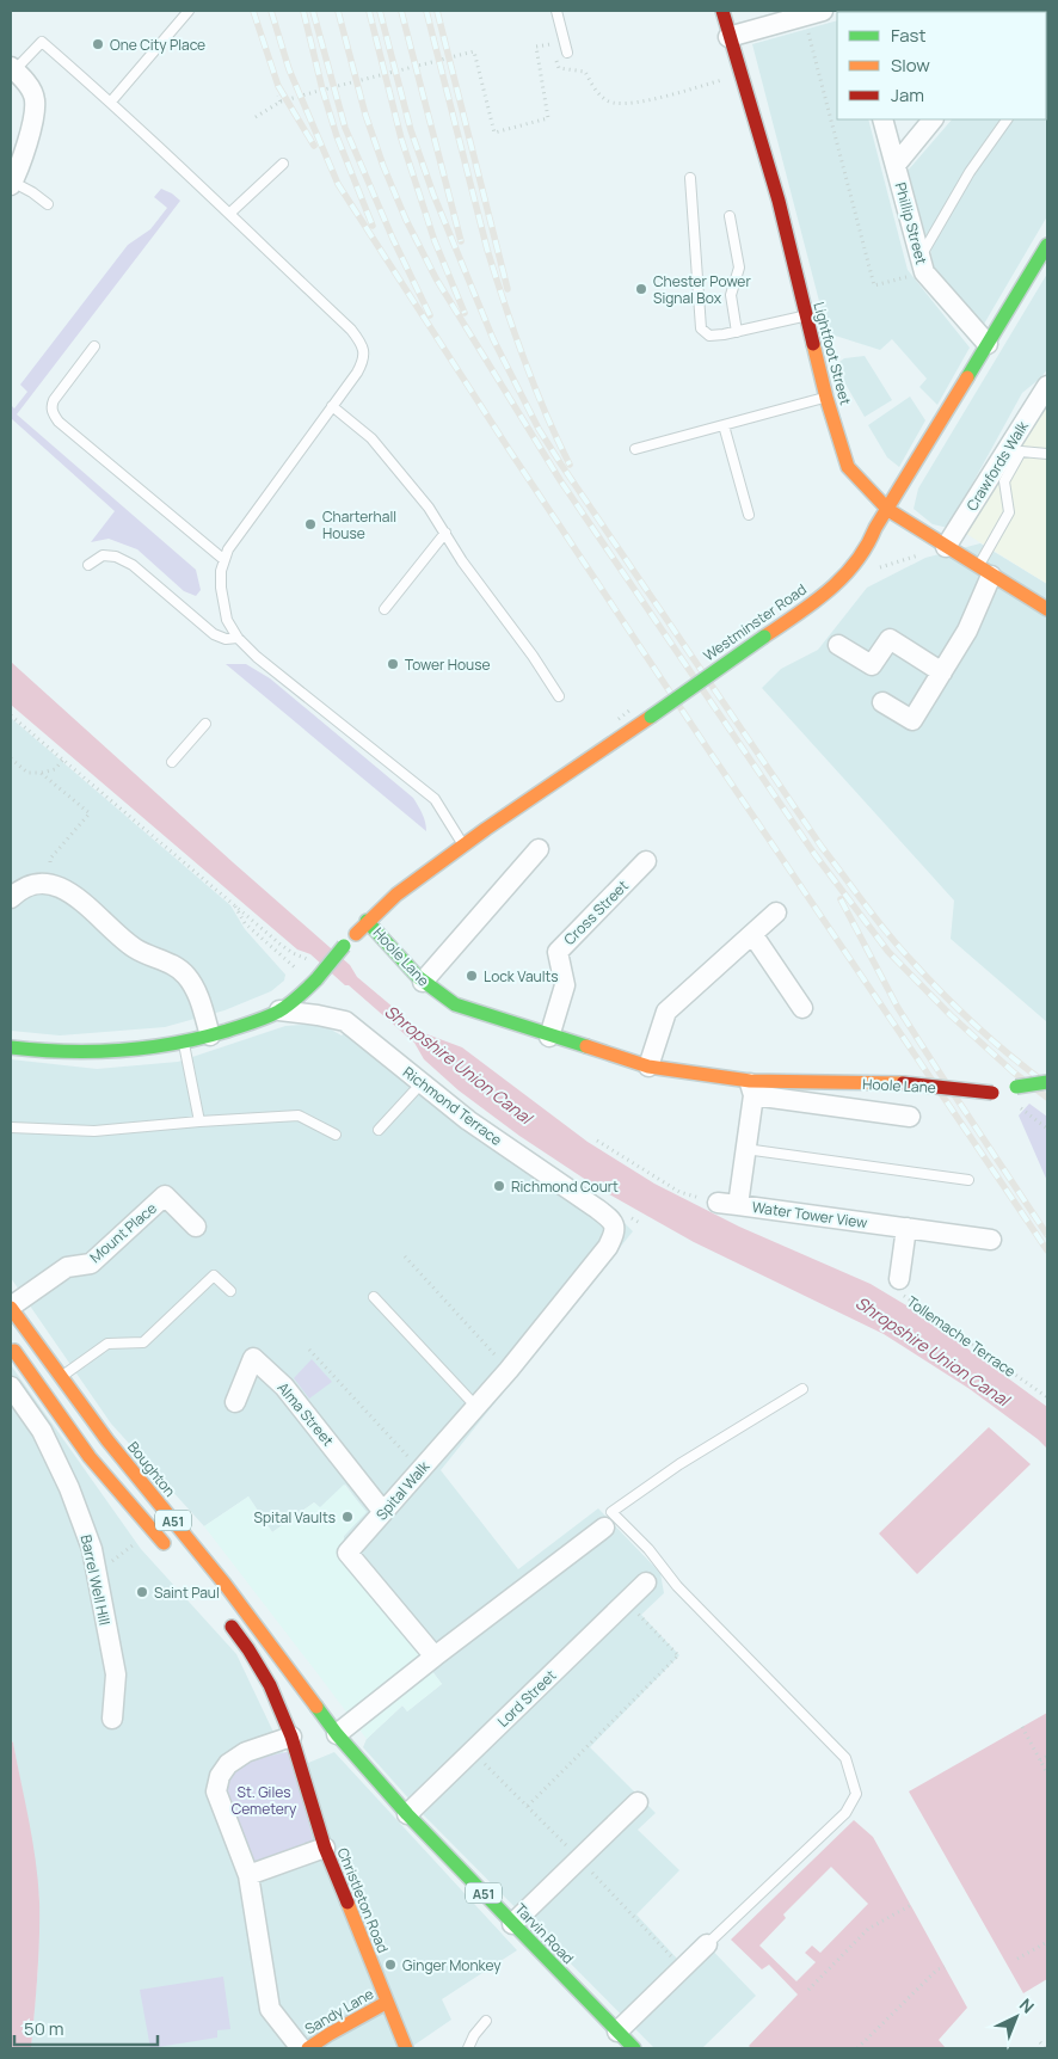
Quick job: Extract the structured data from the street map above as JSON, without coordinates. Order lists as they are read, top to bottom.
{
  "streets": {
    "main road": [
      "Lightfoot Street",
      "Westminster Road",
      "Hoole Lane",
      "Boughton",
      "A51",
      "Christleton Road",
      "Tarvin Road",
      "Sandy Lane"
    ],
    "street": [
      "Phillip Street",
      "Crawfords Walk",
      "Cross Street",
      "Richmond Terrace",
      "Water Tower View",
      "Mount Place",
      "Tollemache Terrace",
      "Alma Street",
      "Spital Walk",
      "Barrel Well Hill",
      "Lord Street"
    ]
  },
  "crossings": [
    ["Phillip Street", "Westminster Road"],
    ["Lightfoot Street", "Crawfords Walk"],
    ["Lightfoot Street", "Westminster Road"],
    ["Westminster Road", "Hoole Lane"],
    ["Cross Street", "Hoole Lane"],
    ["Hoole Lane", "Richmond Terrace"],
    ["Hoole Lane", "Water Tower View"],
    ["Richmond Terrace", "Spital Walk"],
    ["Water Tower View", "Tollemache Terrace"],
    ["Mount Place", "Boughton"],
    ["Alma Street", "Spital Walk"],
    ["Boughton", "Tarvin Road"],
    ["Lord Street", "Tarvin Road"],
    ["Christleton Road", "Sandy Lane"]
  ],
  "water": ["Shropshire Union Canal"],
  "parks": ["St. Giles Cemetery"],
  "places": [
    "One City Place",
    "Chester Power Signal Box",
    "Charterhall House",
    "Tower House",
    "Lock Vaults",
    "Richmond Court",
    "Spital Vaults",
    "Saint Paul",
    "Ginger Monkey"
  ],
  "legend": ["Fast", "Slow", "Jam"],
  "scale_bar": "50 m",
  "north": "top right"
}
